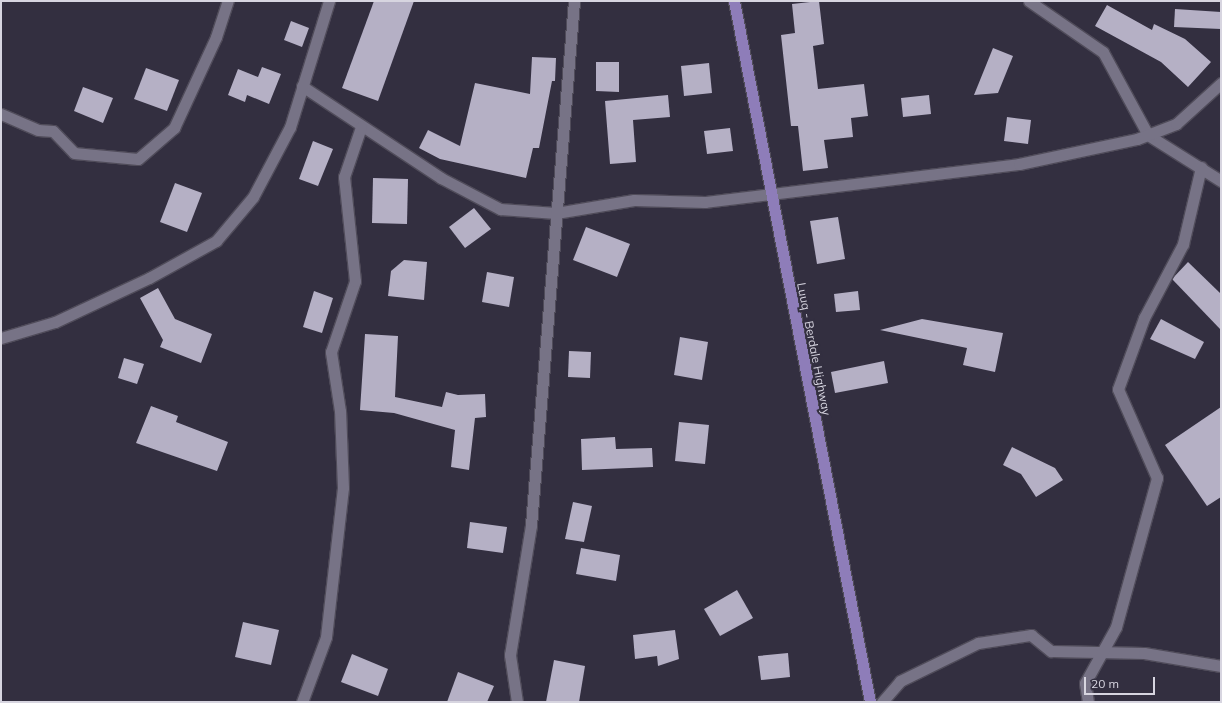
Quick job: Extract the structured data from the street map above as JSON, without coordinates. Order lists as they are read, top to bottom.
{
  "streets": {
    "main road": ["Luuq - Berdale Highway"]
  },
  "scale_bar": "20 m"
}
